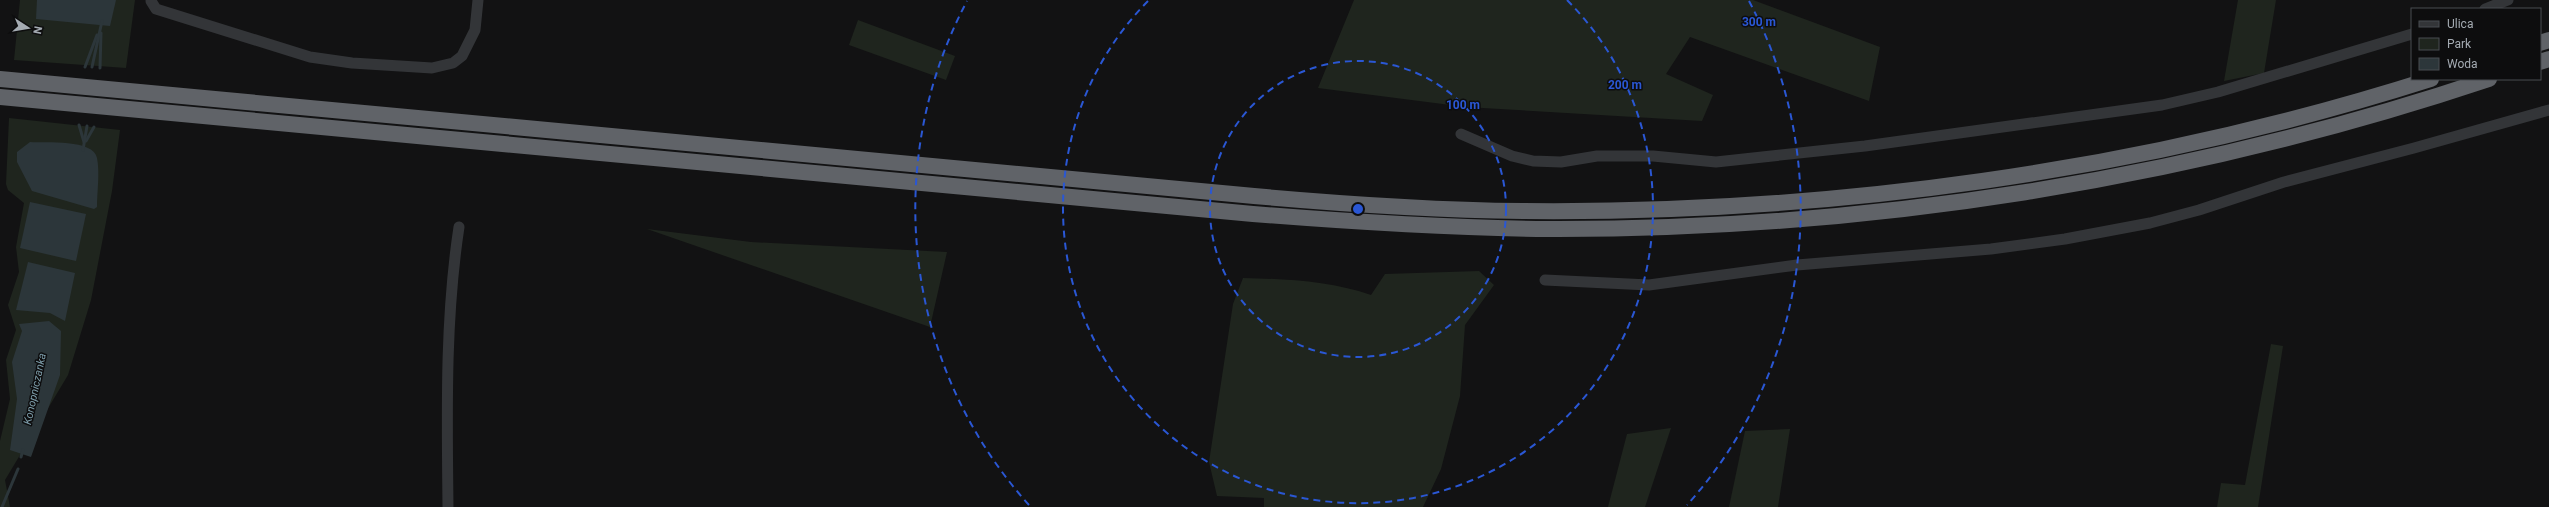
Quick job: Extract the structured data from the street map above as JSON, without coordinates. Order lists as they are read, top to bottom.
{
  "water": ["Konopniczanka"],
  "legend": ["Ulica", "Park", "Woda"],
  "north": "right",
  "rings": ["300 m", "200 m", "100 m"]
}
